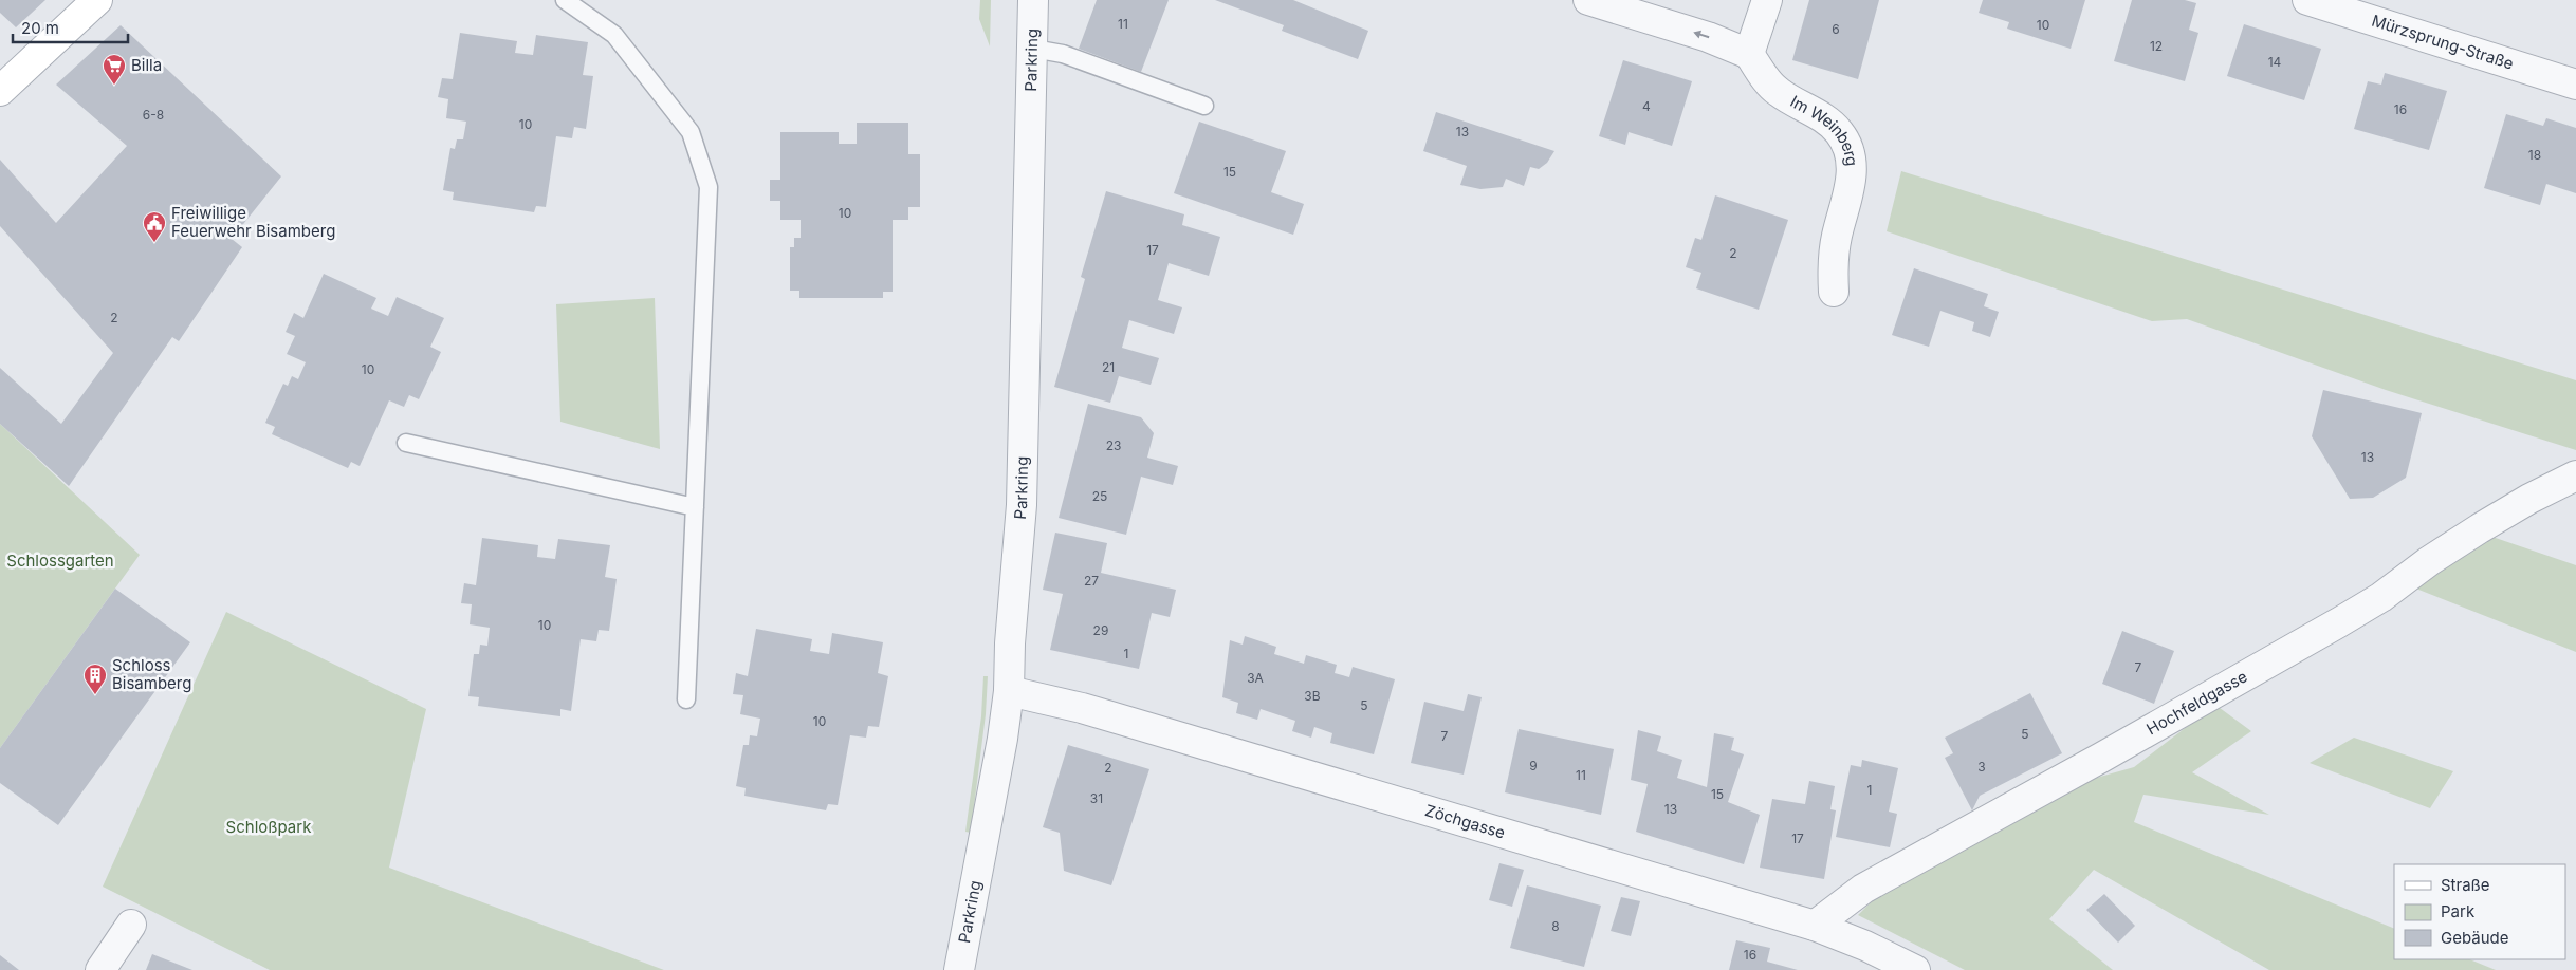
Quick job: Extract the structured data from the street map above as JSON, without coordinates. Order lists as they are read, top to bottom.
{
  "streets": {
    "street": [
      "Mürzsprung-Straße",
      "Parkring",
      "Im Weinberg",
      "Hochfeldgasse",
      "Zöchgasse"
    ]
  },
  "crossings": [
    ["Parkring", "Zöchgasse"],
    ["Hochfeldgasse", "Zöchgasse"]
  ],
  "parks": ["Schlossgarten", "Schloßpark"],
  "places": {
    "supermarket": ["Billa"],
    "public building": ["Freiwillige Feuerwehr Bisamberg"],
    "building": ["Schloss Bisamberg"]
  },
  "house_numbers": [
    "11",
    "10",
    "6",
    "12",
    "14",
    "4",
    "16",
    "6-8",
    "10",
    "13",
    "18",
    "15",
    "10",
    "17",
    "2",
    "2",
    "21",
    "10",
    "23",
    "13",
    "25",
    "27",
    "10",
    "29",
    "1",
    "7",
    "3A",
    "3B",
    "5",
    "10",
    "5",
    "7",
    "9",
    "3",
    "2",
    "11",
    "1",
    "15",
    "31",
    "13",
    "17",
    "8",
    "16"
  ],
  "legend": ["Straße", "Park", "Gebäude"],
  "scale_bar": "20 m"
}
